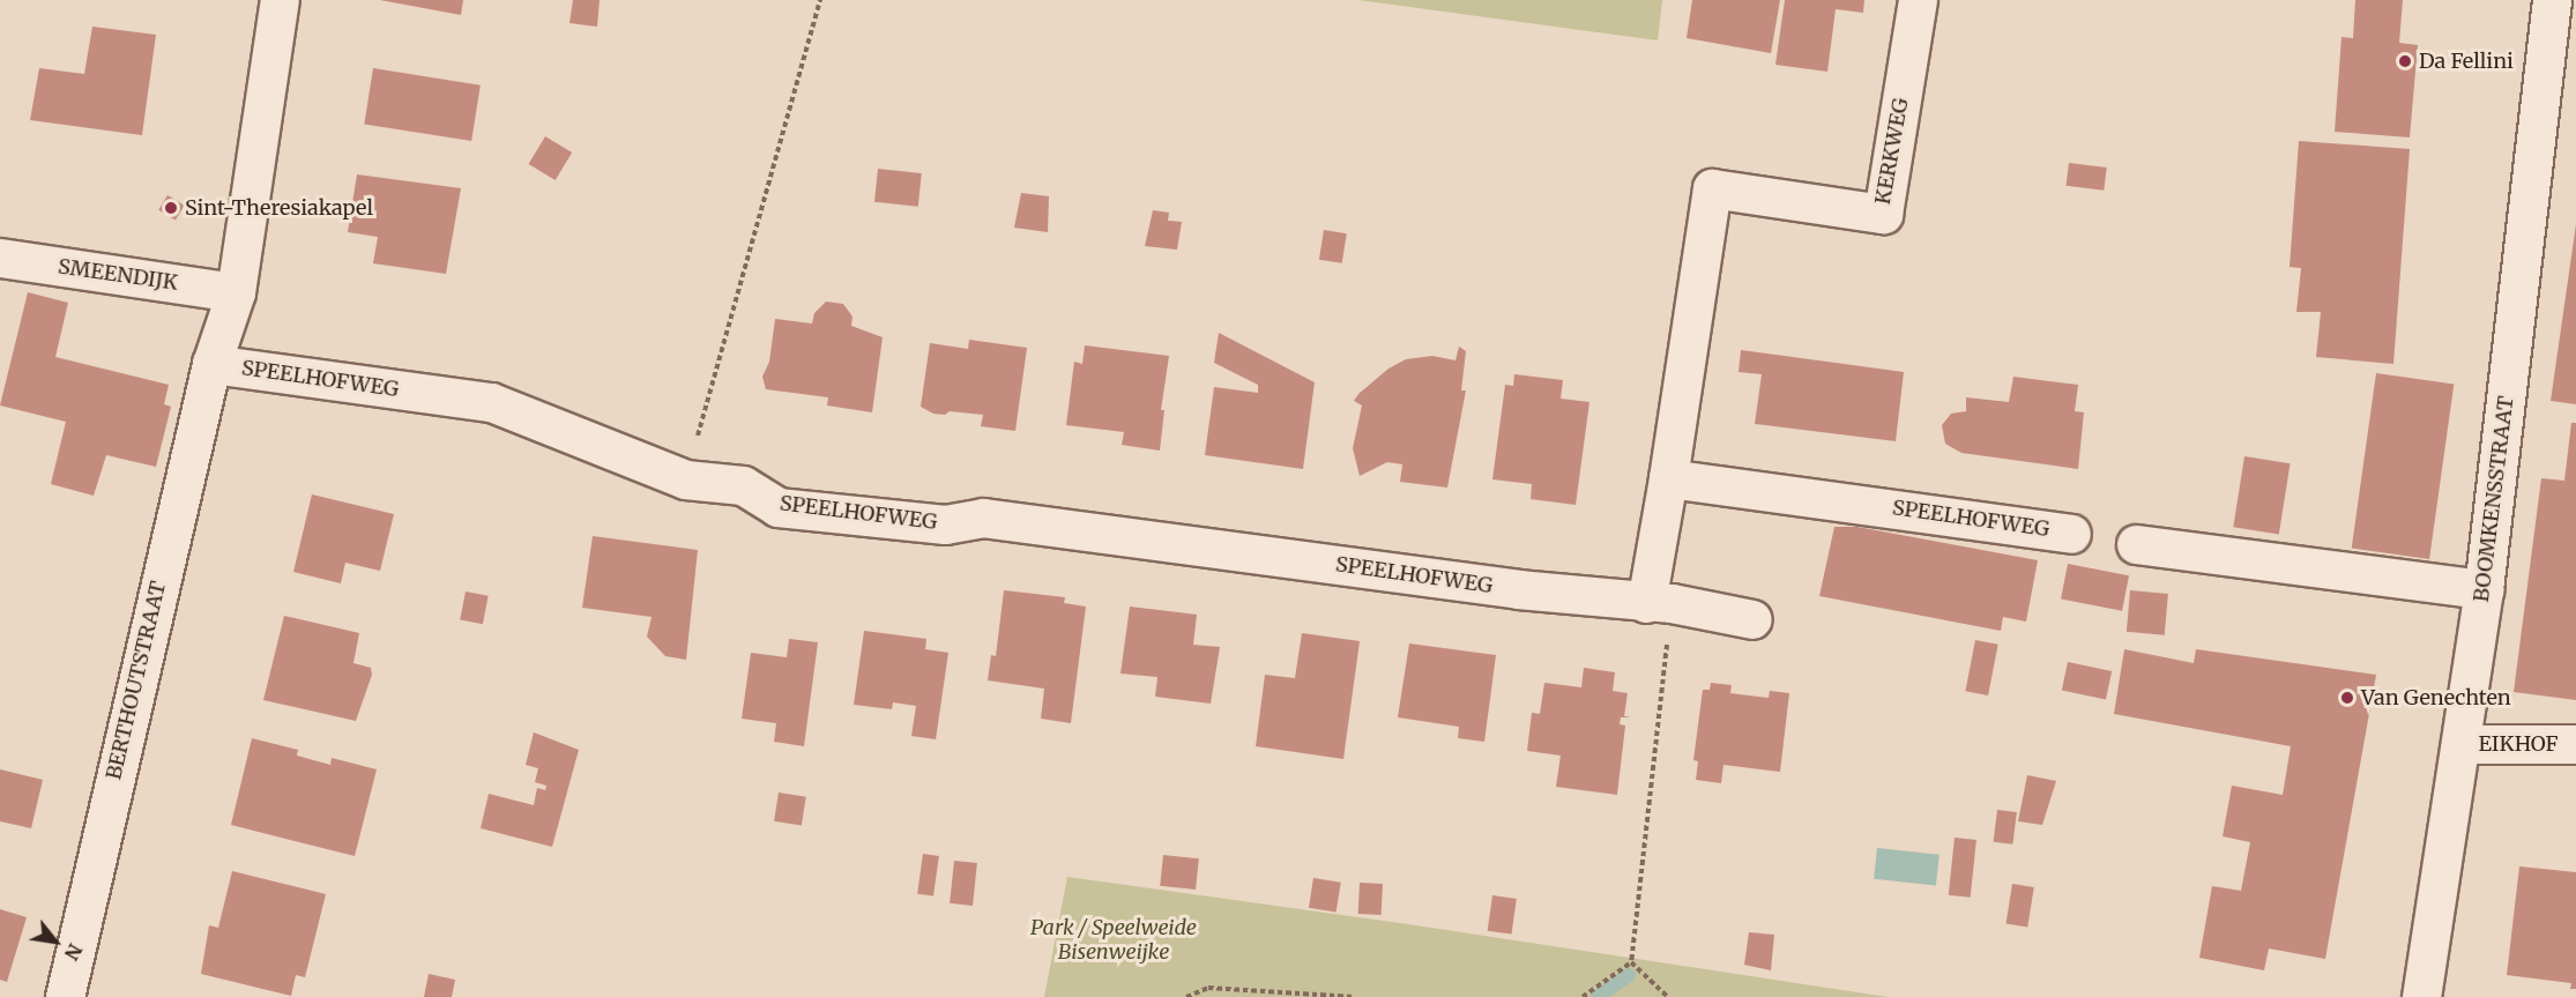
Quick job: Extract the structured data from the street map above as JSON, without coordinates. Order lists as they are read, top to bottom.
{
  "streets": {
    "street": [
      "KERKWEG",
      "SMEENDIJK",
      "SPEELHOFWEG",
      "BOOMKENSSTRAAT",
      "BERTHOUTSTRAAT",
      "EIKHOF"
    ]
  },
  "crossings": [
    ["KERKWEG", "SPEELHOFWEG"],
    ["SMEENDIJK", "BERTHOUTSTRAAT"],
    ["SPEELHOFWEG", "BERTHOUTSTRAAT"],
    ["BOOMKENSSTRAAT", "EIKHOF"]
  ],
  "parks": ["Park / Speelweide Bisenweijke"],
  "places": ["Da Fellini", "Sint-Theresiakapel", "Van Genechten"],
  "north": "bottom right"
}
